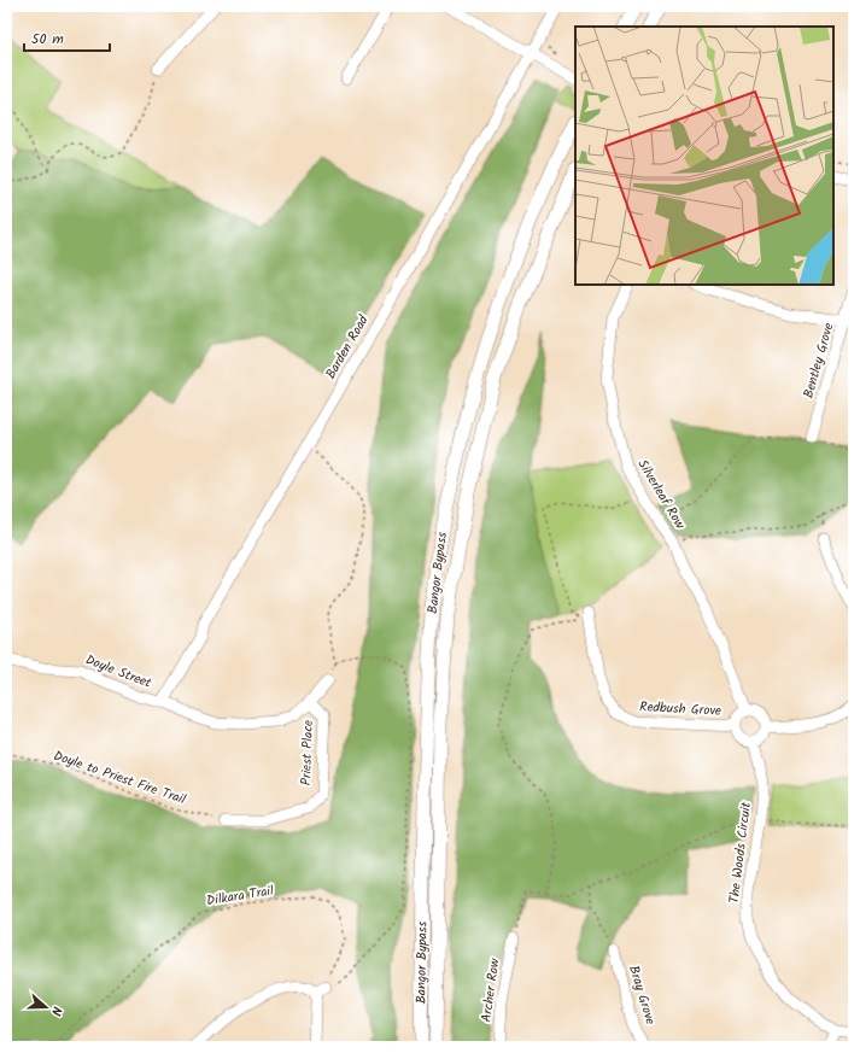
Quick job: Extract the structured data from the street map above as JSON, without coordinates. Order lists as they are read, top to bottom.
{
  "streets": {
    "main road": ["Bangor Bypass"],
    "street": [
      "Barden Road",
      "Bentley Grove",
      "Silverleaf Row",
      "Doyle Street",
      "Redbush Grove",
      "Priest Place",
      "The Woods Circuit",
      "Archer Row",
      "Bray Grove"
    ],
    "path": ["Doyle to Priest Fire Trail", "Dilkara Trail"]
  },
  "crossings": [
    ["Barden Road", "Doyle Street"],
    ["Barden Road", "Priest Place"],
    ["Silverleaf Row", "Redbush Grove"],
    ["Silverleaf Row", "The Woods Circuit"],
    ["Doyle Street", "Priest Place"],
    ["Redbush Grove", "The Woods Circuit"],
    ["Priest Place", "Doyle to Priest Fire Trail"]
  ],
  "scale_bar": "50 m",
  "north": "right"
}
